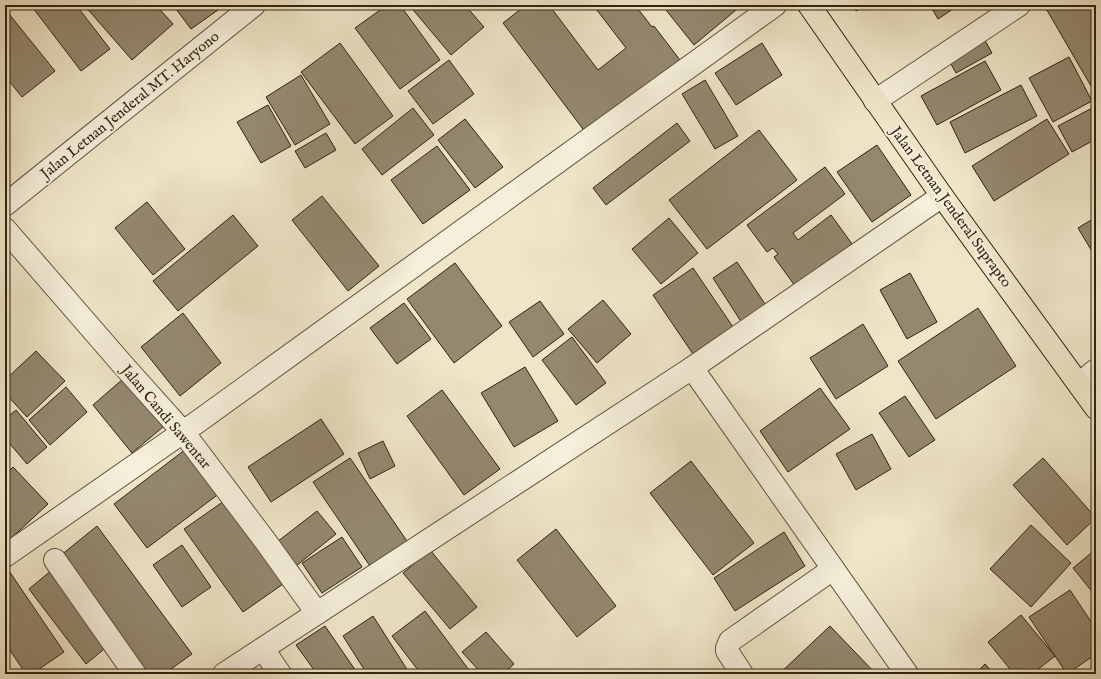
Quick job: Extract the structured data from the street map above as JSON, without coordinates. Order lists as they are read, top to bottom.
{
  "streets": {
    "main road": ["Jalan Letnan Jenderal Suprapto"],
    "street": ["Jalan Letnan Jenderal MT. Haryono", "Jalan Candi Sawentar"]
  }
}
